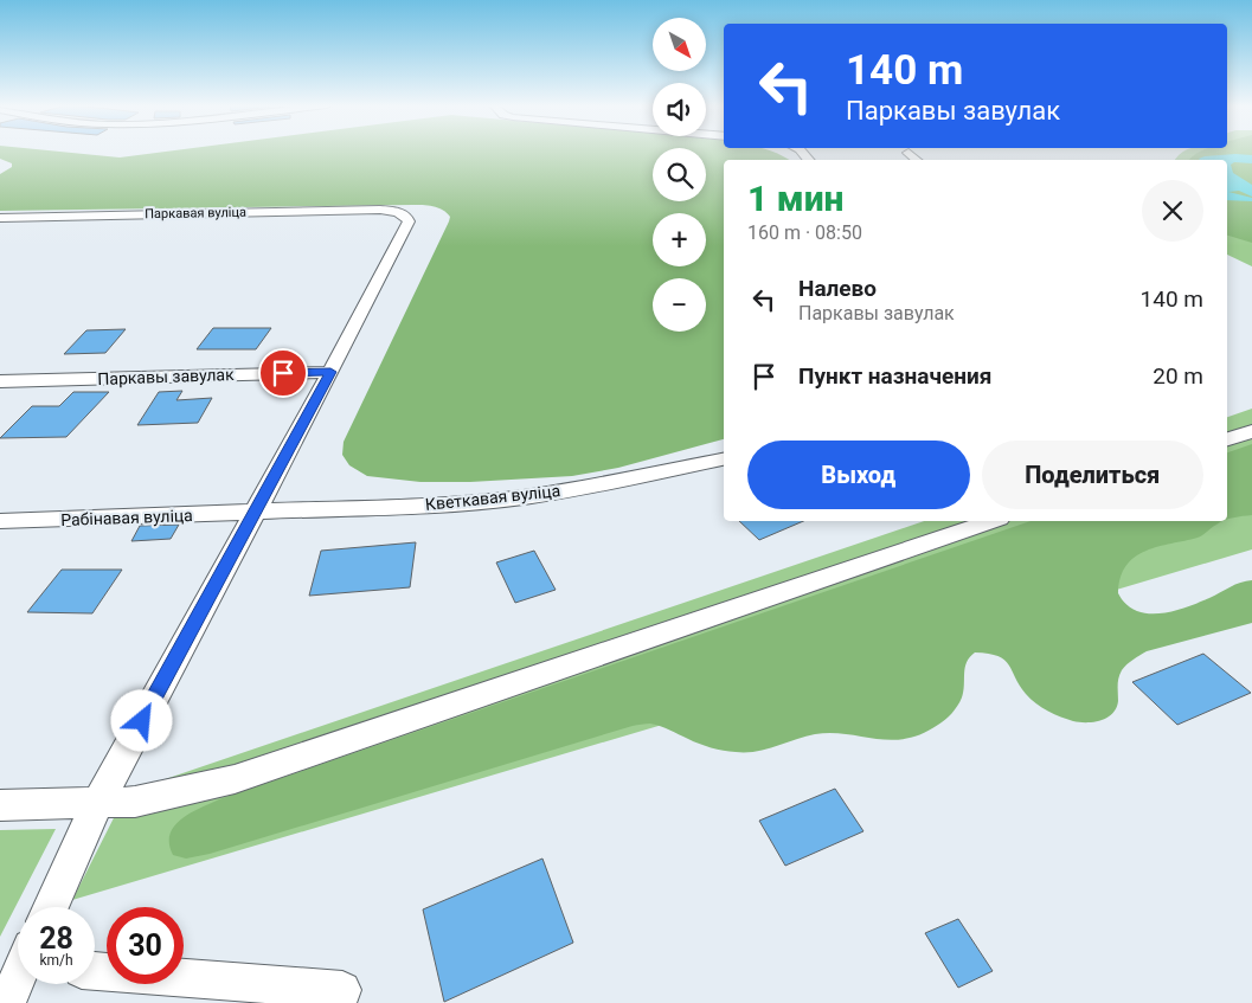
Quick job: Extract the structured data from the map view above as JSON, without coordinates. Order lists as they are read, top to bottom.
{
  "streets": {
    "street": [
      "Паркавая вуліца",
      "Паркавы завулак",
      "Кветкавая вуліца",
      "Рабінавая вуліца"
    ]
  },
  "crossings": [
    ["Паркавая вуліца", "Паркавы завулак"],
    ["Кветкавая вуліца", "Рабінавая вуліца"]
  ],
  "north": "bottom right",
  "page": {
    "map_buttons": ["+", "−"],
    "turn": ["140 m", "Паркавы завулак"],
    "heading": ["1 мин", "160 m · 08:50"],
    "list": [
      {
        "name": "Налево",
        "note": "Паркавы завулак",
        "value": "140 m"
      },
      {
        "name": "Пункт назначения",
        "value": "20 m"
      }
    ],
    "buttons": ["Выход", "Поделиться"],
    "speed": "28 km/h",
    "limit": "30"
  }
}
